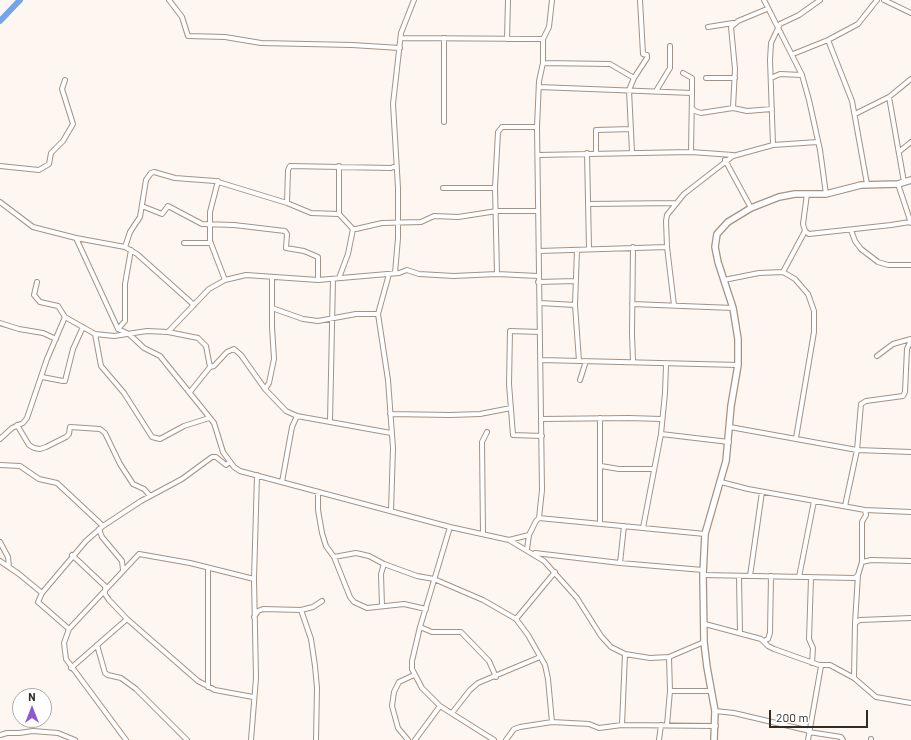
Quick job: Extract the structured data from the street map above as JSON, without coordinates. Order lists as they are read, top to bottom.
{
  "scale_bar": "200 m",
  "north": "top"
}
